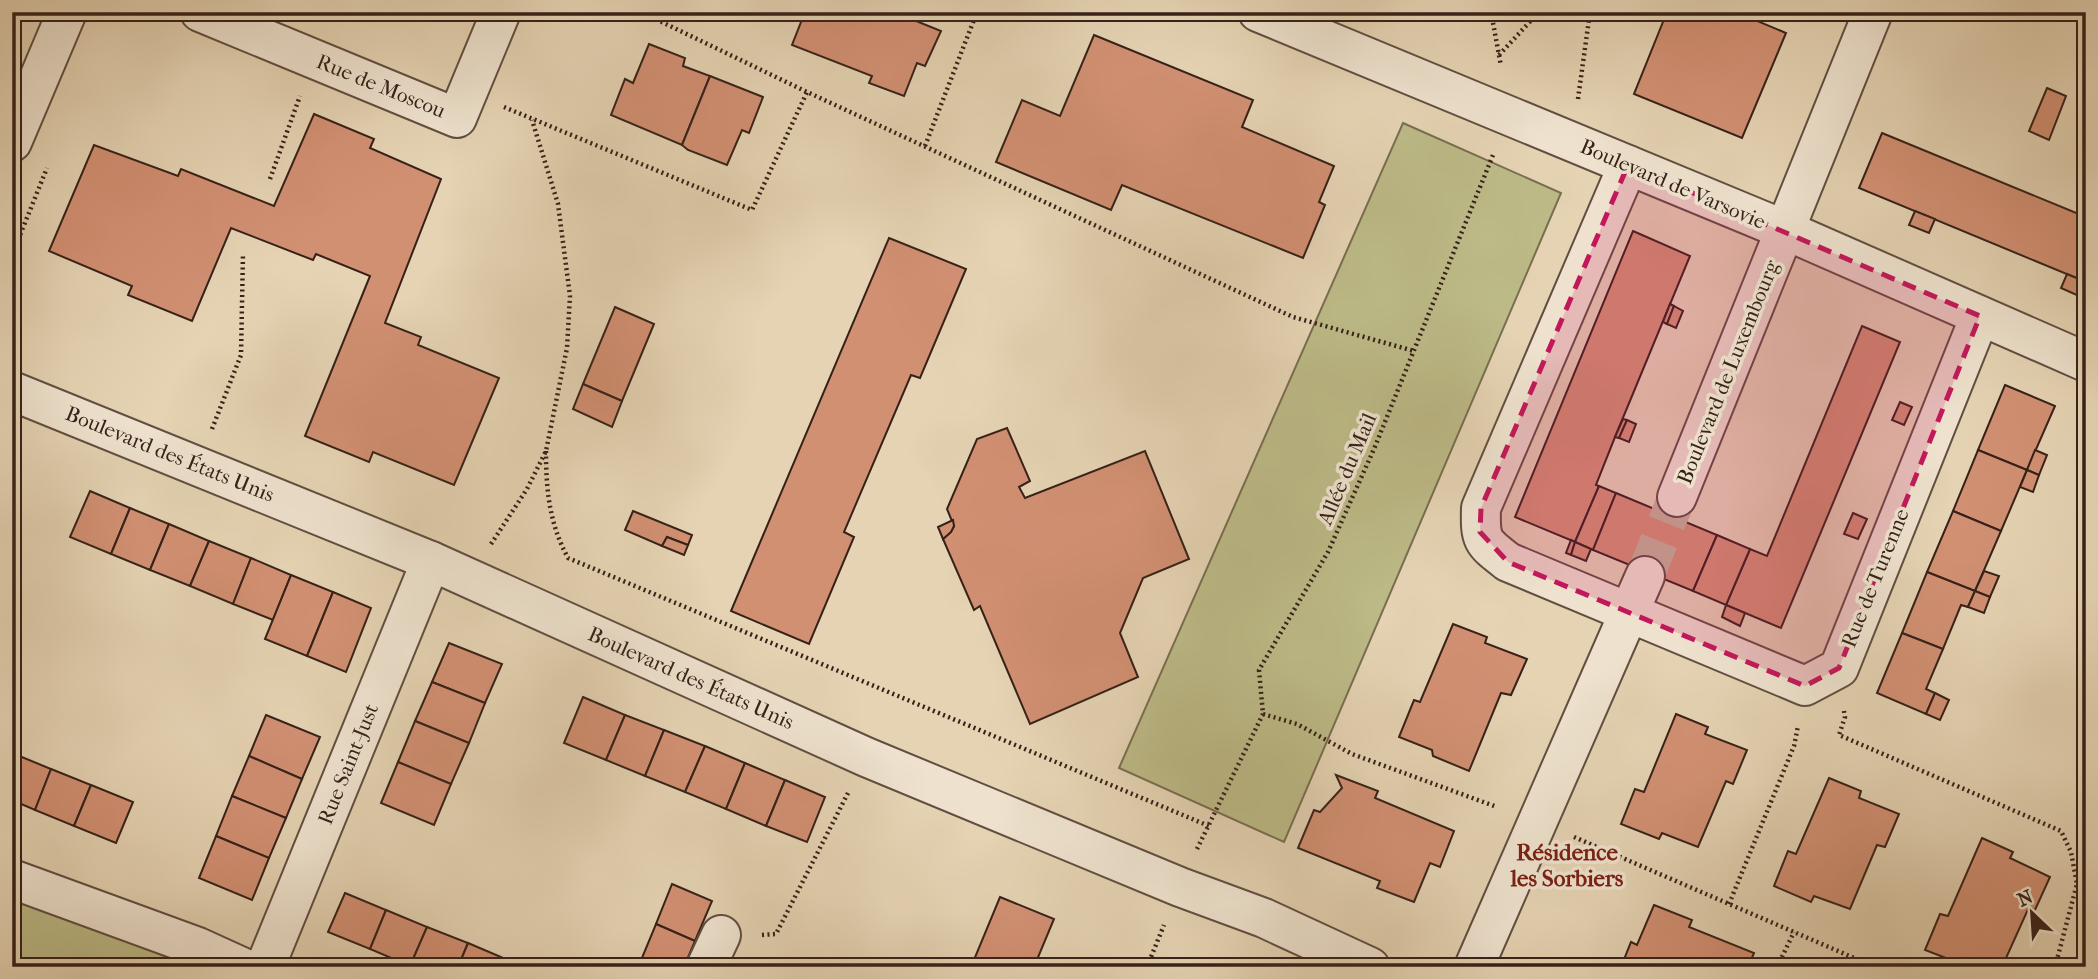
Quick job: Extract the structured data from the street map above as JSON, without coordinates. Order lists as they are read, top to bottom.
{
  "streets": {
    "street": [
      "Rue de Moscou",
      "Boulevard de Varsovie",
      "Boulevard de Luxembourg",
      "Boulevard des États Unis",
      "Rue de Turenne",
      "Rue Saint-Just"
    ],
    "path": ["Allée du Mail"]
  },
  "crossings": [
    ["Boulevard de Varsovie", "Boulevard de Luxembourg"],
    ["Boulevard de Varsovie", "Allée du Mail"],
    ["Boulevard de Varsovie", "Rue de Turenne"],
    ["Boulevard des États Unis", "Rue Saint-Just"]
  ],
  "districts": ["Résidence les Sorbiers"],
  "north": "top left"
}
